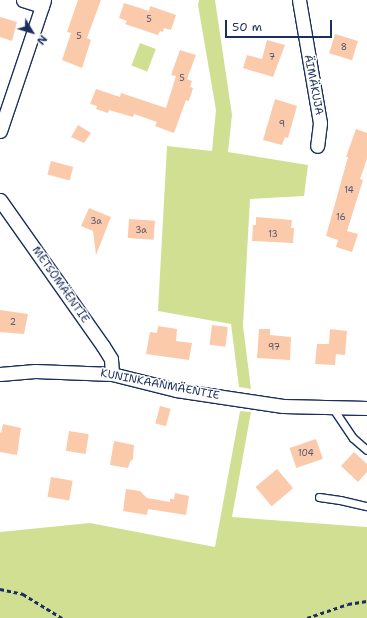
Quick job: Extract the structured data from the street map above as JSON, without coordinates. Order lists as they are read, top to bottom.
{
  "streets": {
    "street": ["ÄIMÄKUJA", "METSOMÄENTIE", "KUNINKAANMÄENTIE"]
  },
  "crossings": [
    ["METSOMÄENTIE", "KUNINKAANMÄENTIE"]
  ],
  "house_numbers": [
    "5",
    "5",
    "8",
    "7",
    "5",
    "9",
    "14",
    "16",
    "3a",
    "3a",
    "13",
    "2",
    "97",
    "104"
  ],
  "scale_bar": "50 m",
  "north": "bottom right"
}
